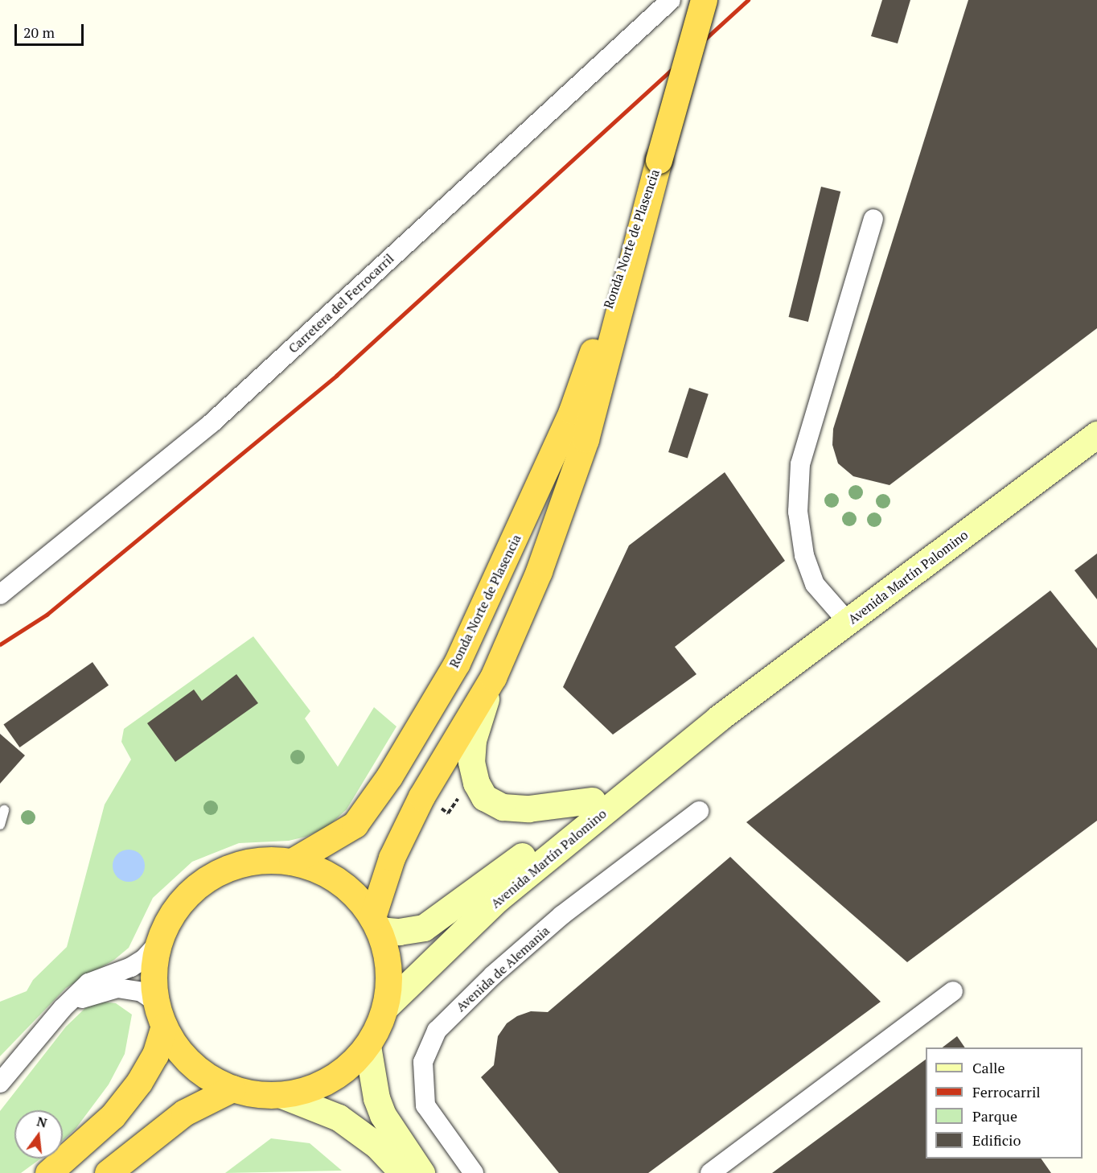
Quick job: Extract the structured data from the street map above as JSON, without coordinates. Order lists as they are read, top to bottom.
{
  "streets": {
    "highway": ["Ronda Norte de Plasencia"],
    "main road": ["Avenida Martín Palomino"],
    "street": ["Carretera del Ferrocarril", "Avenida de Alemania"]
  },
  "crossings": [
    ["Ronda Norte de Plasencia", "Avenida Martín Palomino"]
  ],
  "legend": [
    "Calle",
    "Ferrocarril",
    "Parque",
    "Edificio"
  ],
  "scale_bar": "20 m",
  "north": "top"
}
